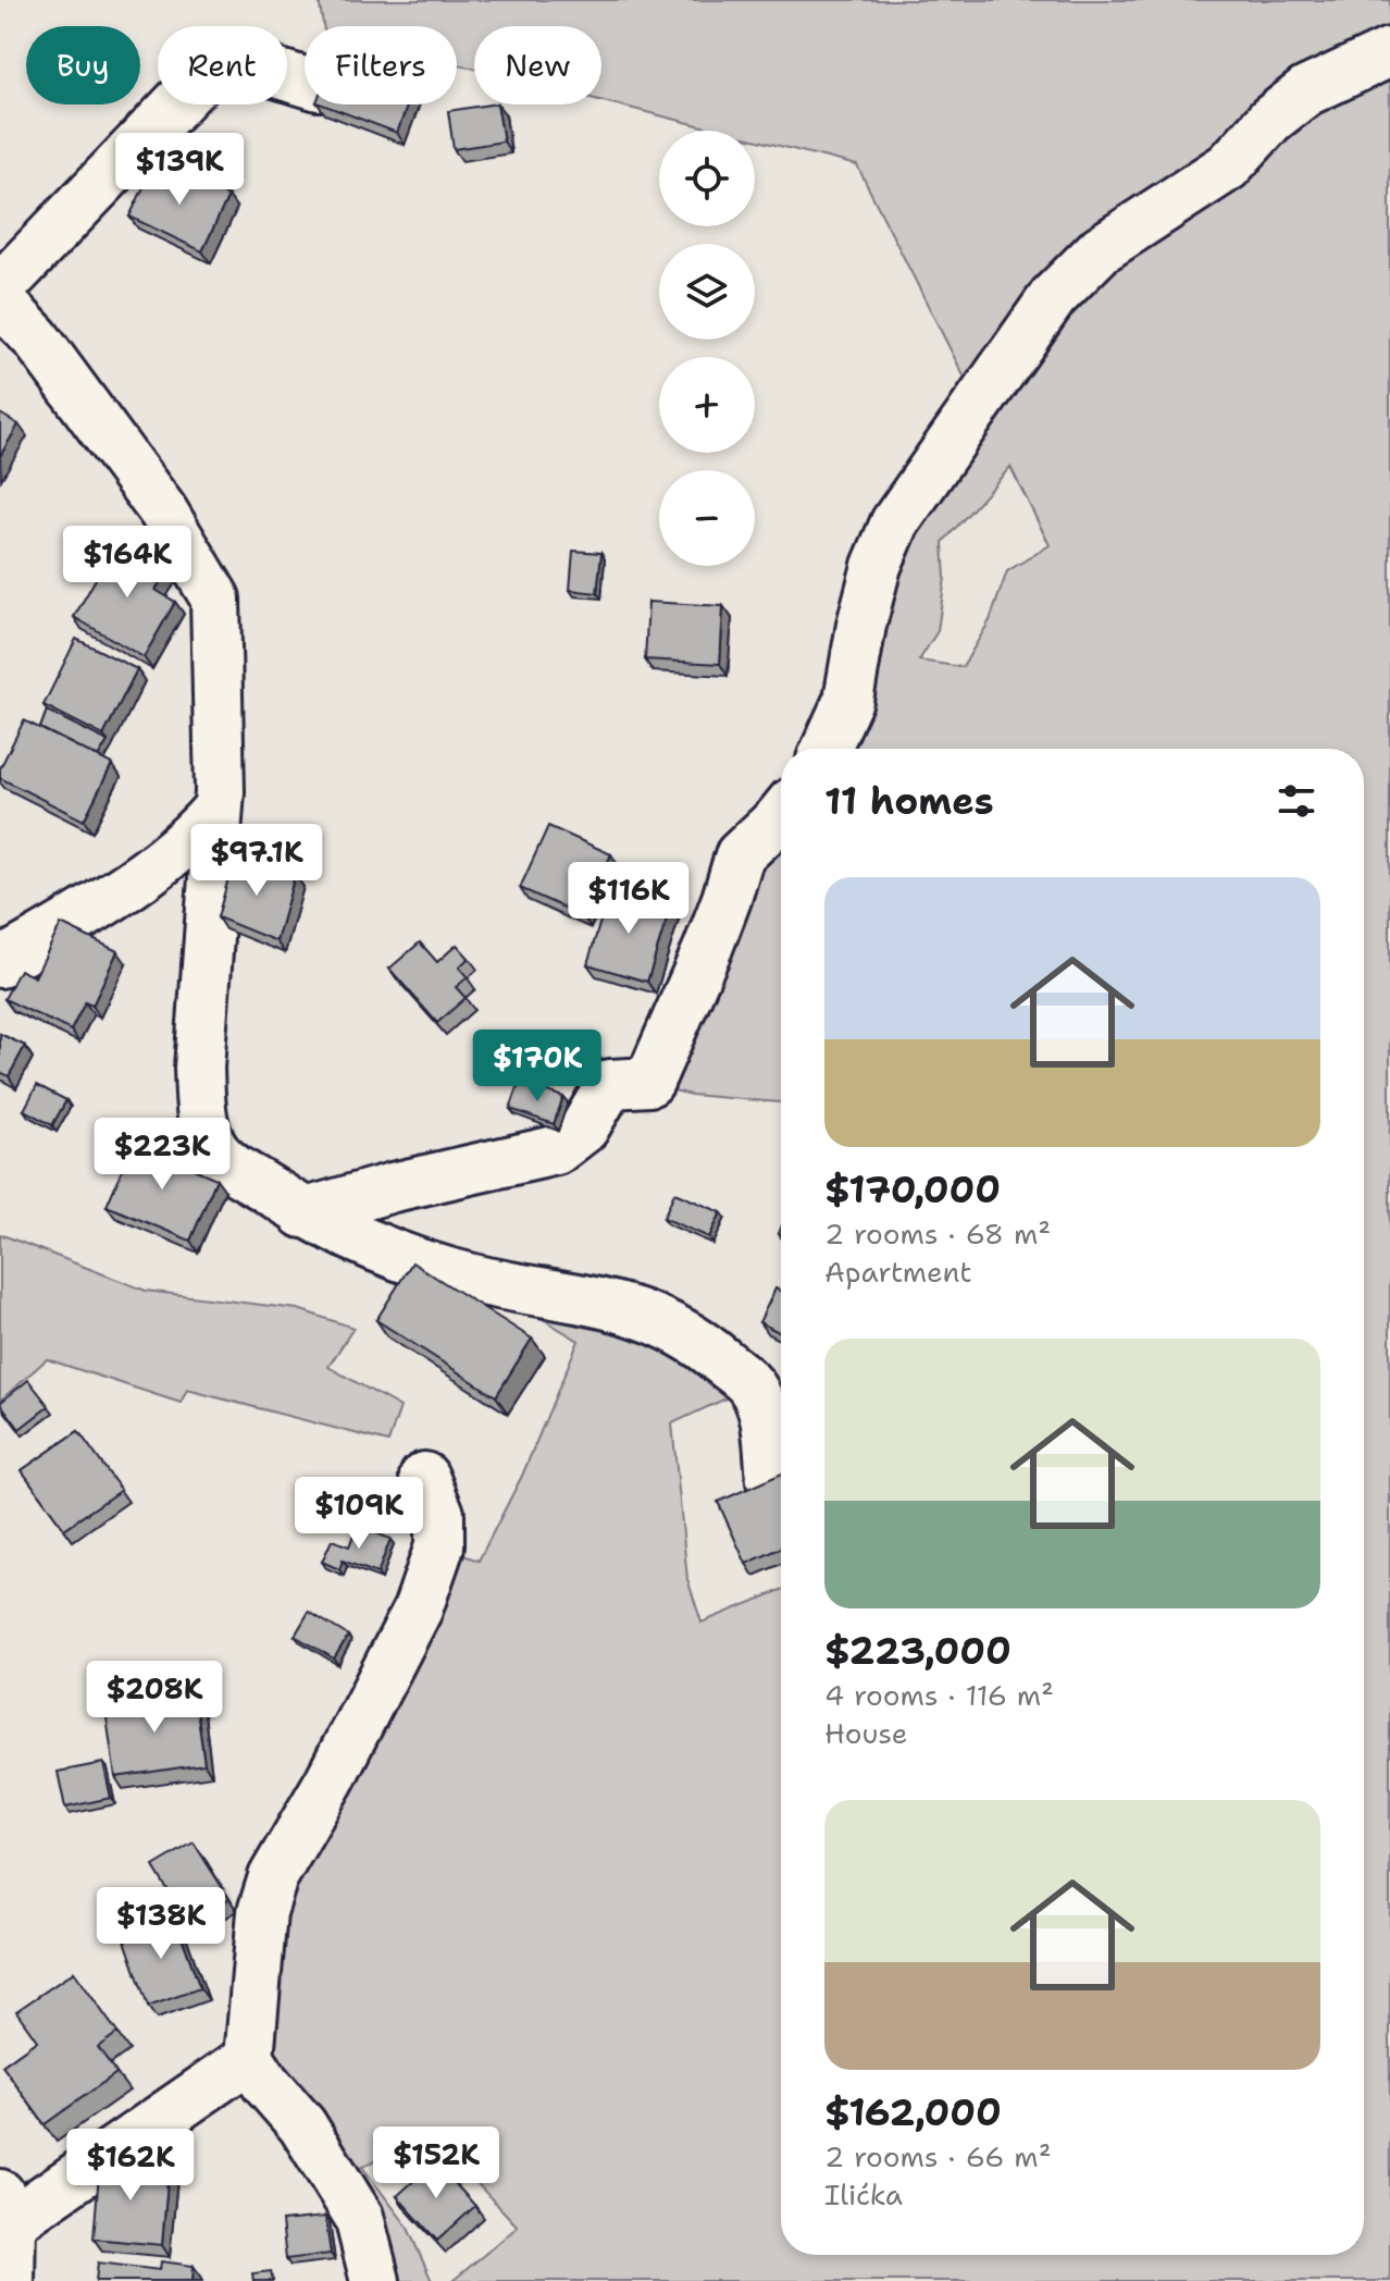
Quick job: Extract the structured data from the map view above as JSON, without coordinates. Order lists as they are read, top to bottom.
{
  "page": {
    "chip": [
      "Buy",
      "Rent",
      "Filters",
      "New"
    ],
    "map_buttons": ["+", "−"],
    "price": [
      "$139K",
      "$164K",
      "$97.1K",
      "$116K",
      "$170K",
      "$223K",
      "$109K",
      "$208K",
      "$138K",
      "$152K",
      "$162K"
    ],
    "heading": "11 homes",
    "list": [
      {
        "name": "$170,000",
        "note": "2 rooms · 68 m² · Apartment"
      },
      {
        "name": "$223,000",
        "note": "4 rooms · 116 m² · House"
      },
      {
        "name": "$162,000",
        "note": "2 rooms · 66 m² · Ilićka"
      }
    ]
  }
}
